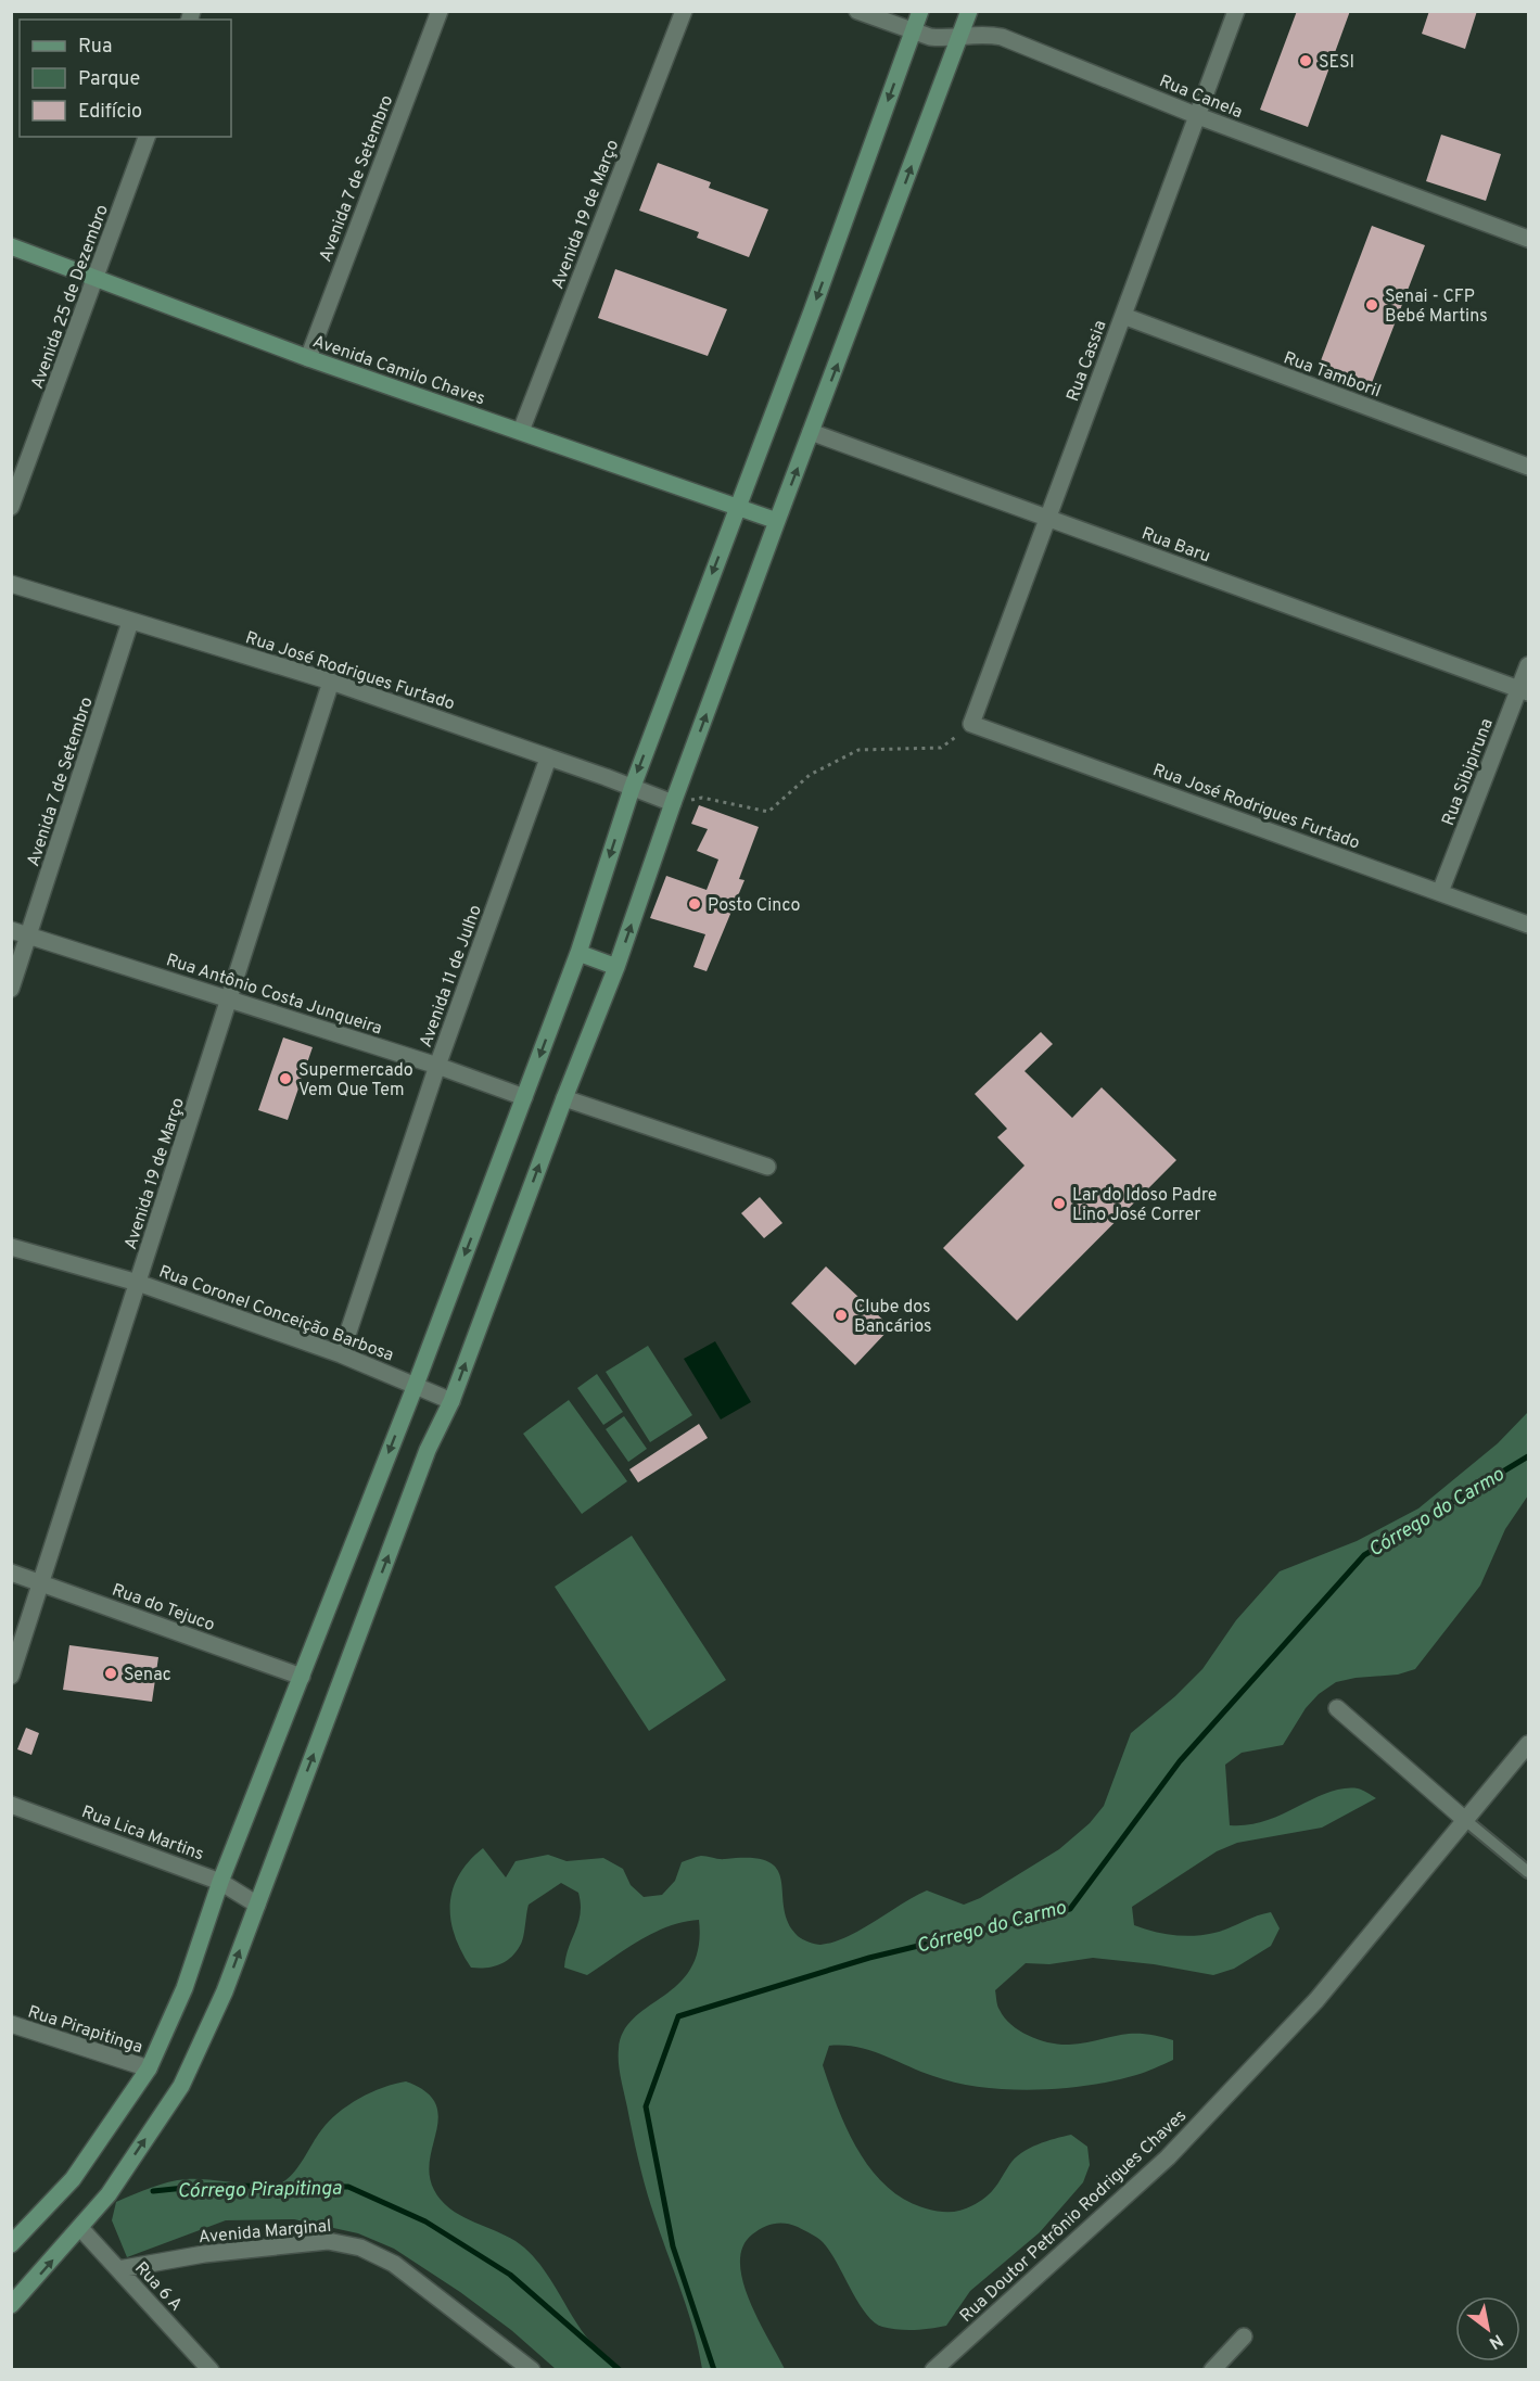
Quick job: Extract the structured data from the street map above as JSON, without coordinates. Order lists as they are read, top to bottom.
{
  "streets": {
    "main road": ["Avenida Camilo Chaves"],
    "street": [
      "Rua Canela",
      "Avenida 7 de Setembro",
      "Avenida 19 de Março",
      "Avenida 25 de Dezembro",
      "Rua Cassia",
      "Rua Tamboril",
      "Rua Baru",
      "Rua José Rodrigues Furtado",
      "Rua Sibipiruna",
      "Avenida 11 de Julho",
      "Rua Antônio Costa Junqueira",
      "Rua Coronel Conceição Barbosa",
      "Rua do Tejuco",
      "Rua Lica Martins",
      "Rua Pirapitinga",
      "Rua Doutor Petrônio Rodrigues Chaves",
      "Avenida Marginal",
      "Rua 6 A"
    ]
  },
  "crossings": [
    ["Rua Canela", "Rua Cassia"],
    ["Avenida 7 de Setembro", "Avenida Camilo Chaves"],
    ["Avenida 7 de Setembro", "Rua José Rodrigues Furtado"],
    ["Avenida 7 de Setembro", "Rua Antônio Costa Junqueira"],
    ["Avenida 19 de Março", "Avenida Camilo Chaves"],
    ["Avenida 19 de Março", "Rua José Rodrigues Furtado"],
    ["Avenida 19 de Março", "Rua Antônio Costa Junqueira"],
    ["Avenida 19 de Março", "Rua Coronel Conceição Barbosa"],
    ["Avenida 19 de Março", "Rua do Tejuco"],
    ["Avenida 25 de Dezembro", "Avenida Camilo Chaves"],
    ["Rua Cassia", "Rua Tamboril"],
    ["Rua Cassia", "Rua Baru"],
    ["Rua Cassia", "Rua José Rodrigues Furtado"],
    ["Rua Baru", "Rua Sibipiruna"],
    ["Rua José Rodrigues Furtado", "Rua Sibipiruna"],
    ["Rua José Rodrigues Furtado", "Avenida 11 de Julho"],
    ["Avenida 11 de Julho", "Rua Antônio Costa Junqueira"],
    ["Avenida 11 de Julho", "Rua Coronel Conceição Barbosa"],
    ["Avenida Marginal", "Rua 6 A"]
  ],
  "water": ["Córrego do Carmo", "Córrego Pirapitinga"],
  "places": [
    "SESI",
    "Senai - CFP Bebé Martins",
    "Posto Cinco",
    "Supermercado Vem Que Tem",
    "Lar do Idoso Padre Lino José Correr",
    "Clube dos Bancários",
    "Senac"
  ],
  "legend": ["Rua", "Parque", "Edifício"],
  "north": "bottom right"
}
